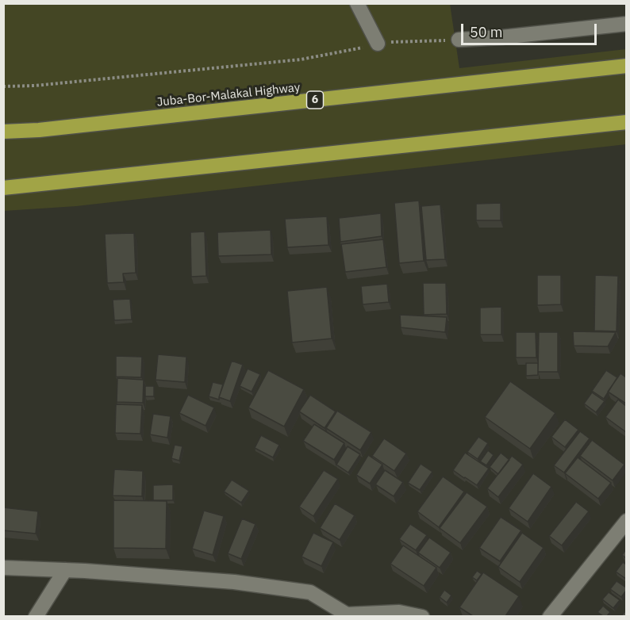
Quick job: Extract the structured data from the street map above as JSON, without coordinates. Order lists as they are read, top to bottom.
{
  "streets": {
    "highway": ["Juba-Bor-Malakal Highway", "6"]
  },
  "scale_bar": "50 m"
}
